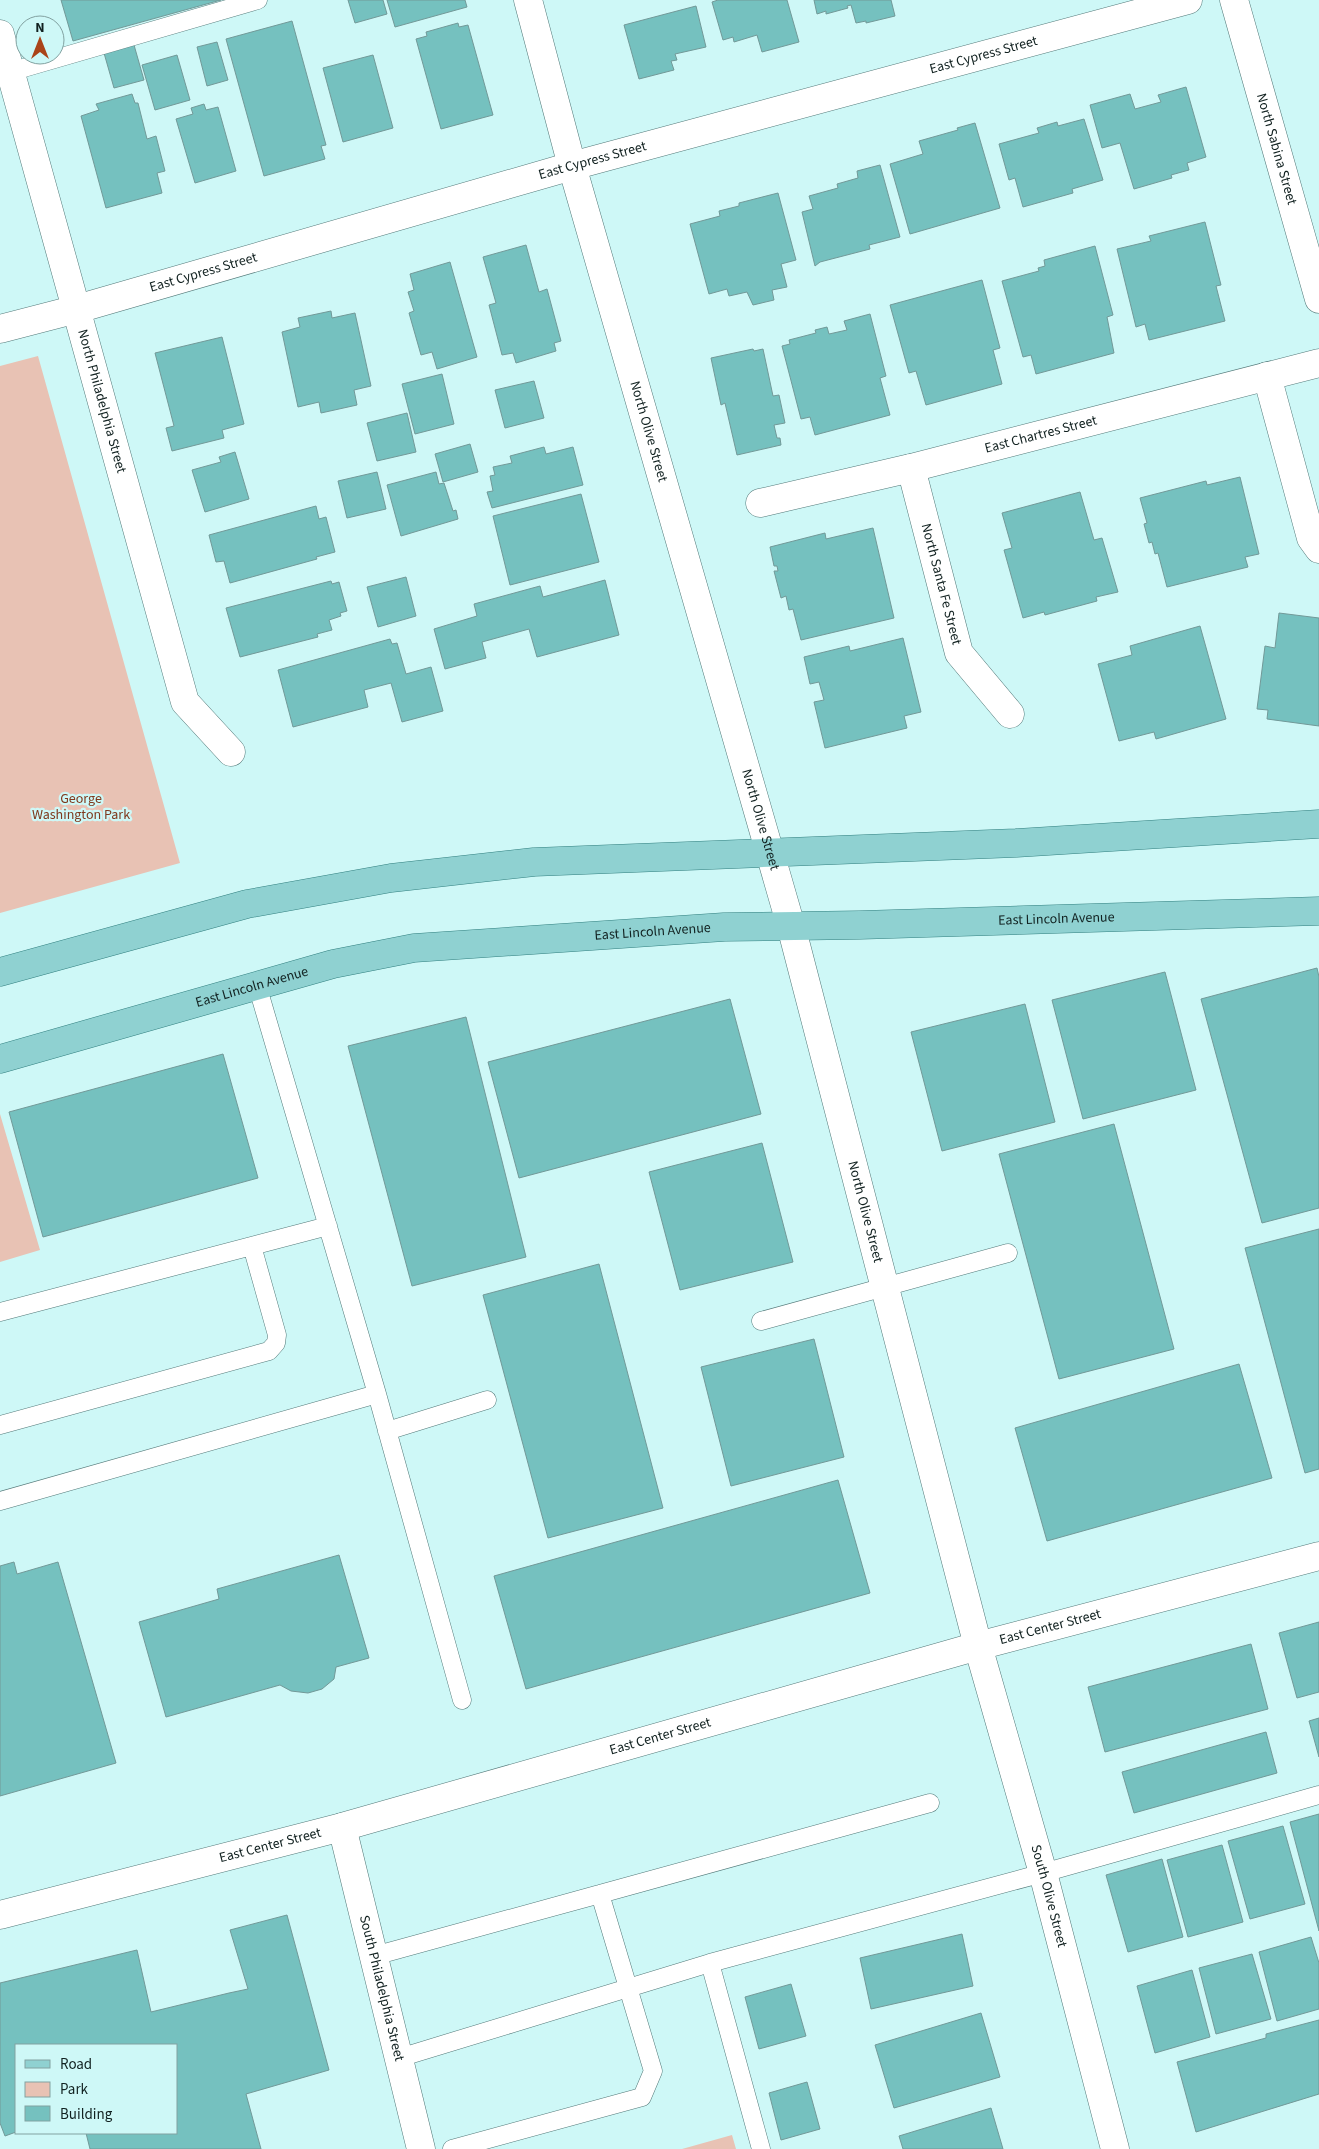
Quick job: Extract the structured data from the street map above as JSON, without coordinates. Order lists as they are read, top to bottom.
{
  "streets": {
    "main road": ["East Lincoln Avenue"],
    "street": [
      "East Cypress Street",
      "North Sabina Street",
      "North Philadelphia Street",
      "North Olive Street",
      "East Chartres Street",
      "North Santa Fe Street",
      "East Center Street",
      "South Olive Street",
      "South Philadelphia Street"
    ]
  },
  "crossings": [
    ["East Cypress Street", "North Philadelphia Street"],
    ["East Cypress Street", "North Olive Street"],
    ["North Olive Street", "East Lincoln Avenue"],
    ["North Olive Street", "East Center Street"],
    ["North Olive Street", "South Olive Street"],
    ["East Chartres Street", "North Santa Fe Street"],
    ["East Center Street", "South Olive Street"],
    ["East Center Street", "South Philadelphia Street"]
  ],
  "parks": ["George Washington Park"],
  "legend": ["Road", "Park", "Building"],
  "north": "top"
}
